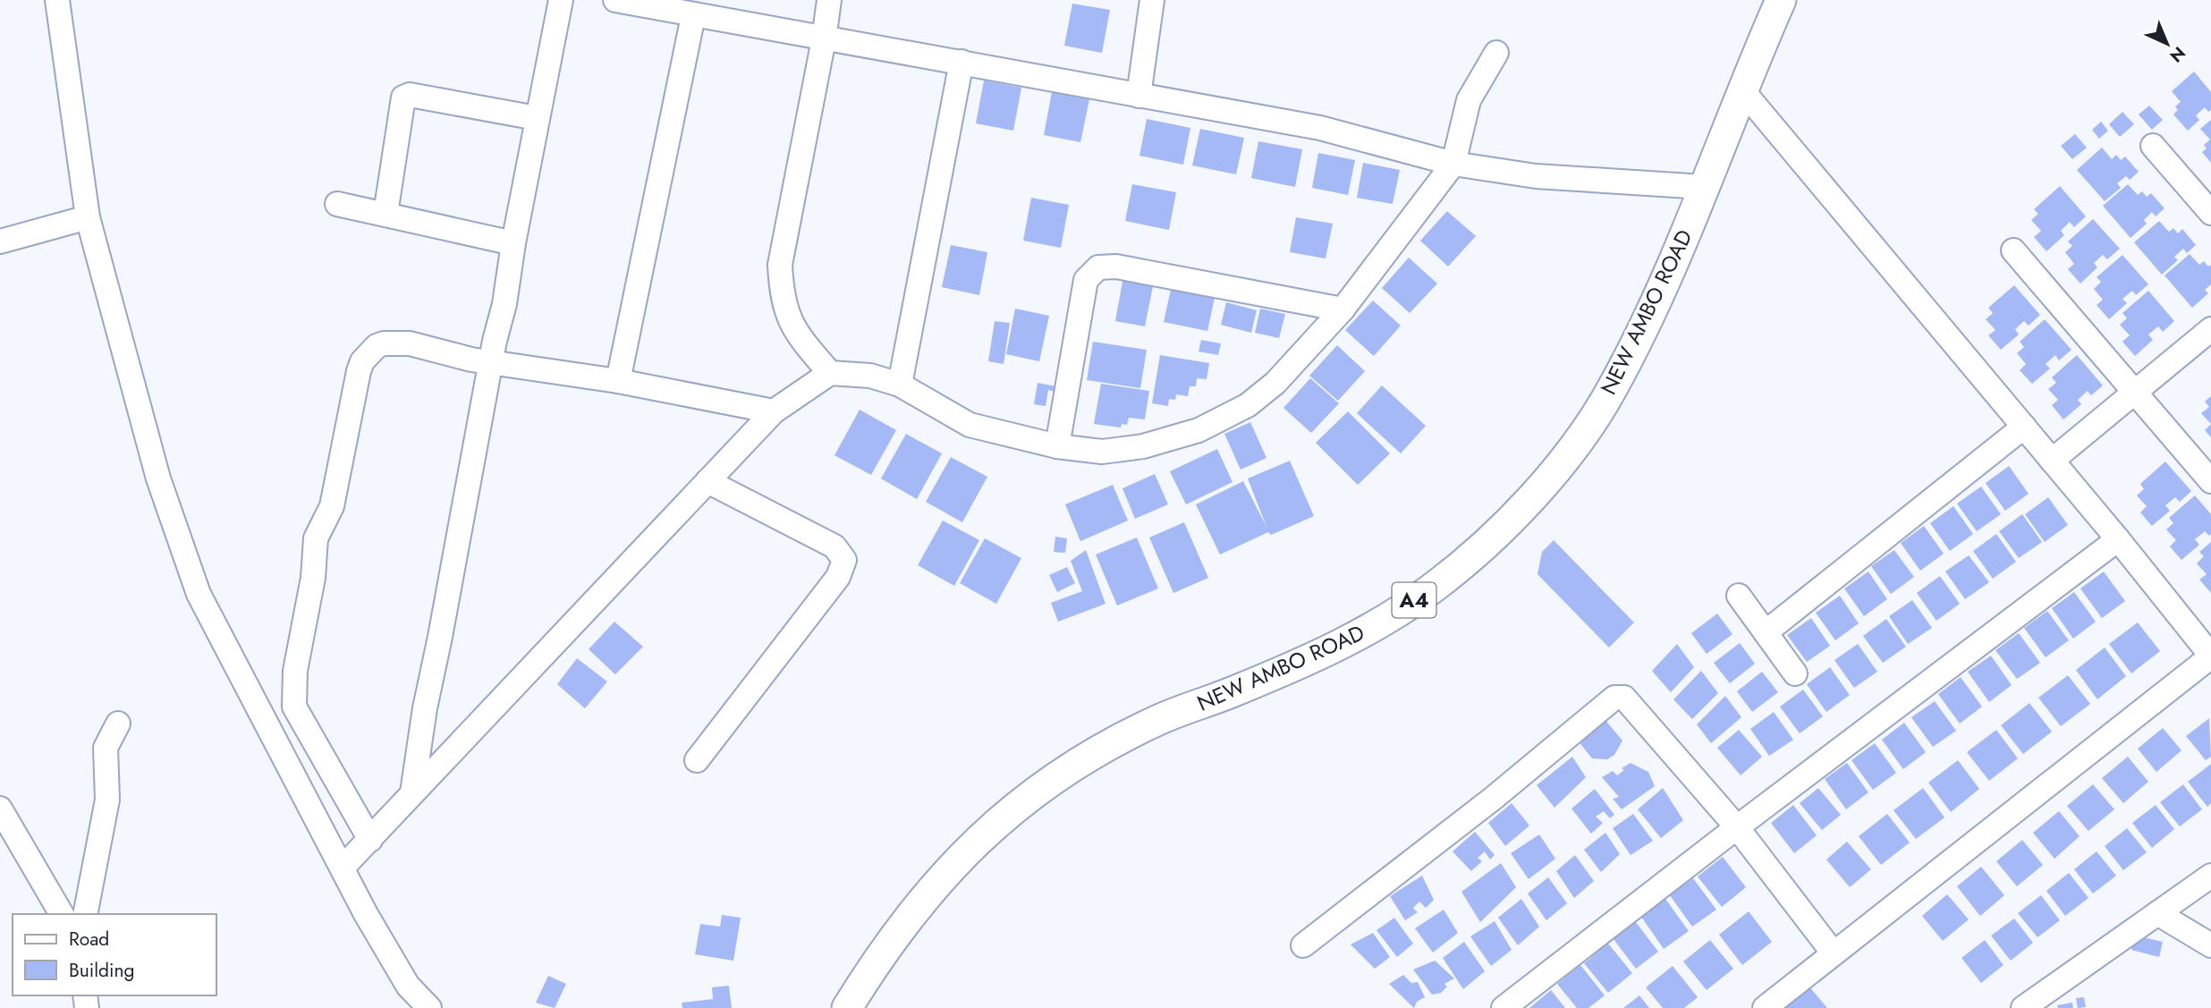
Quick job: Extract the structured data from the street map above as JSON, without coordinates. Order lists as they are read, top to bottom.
{
  "streets": {
    "main road": ["NEW AMBO ROAD", "A4"]
  },
  "legend": ["Road", "Building"],
  "north": "bottom right"
}
